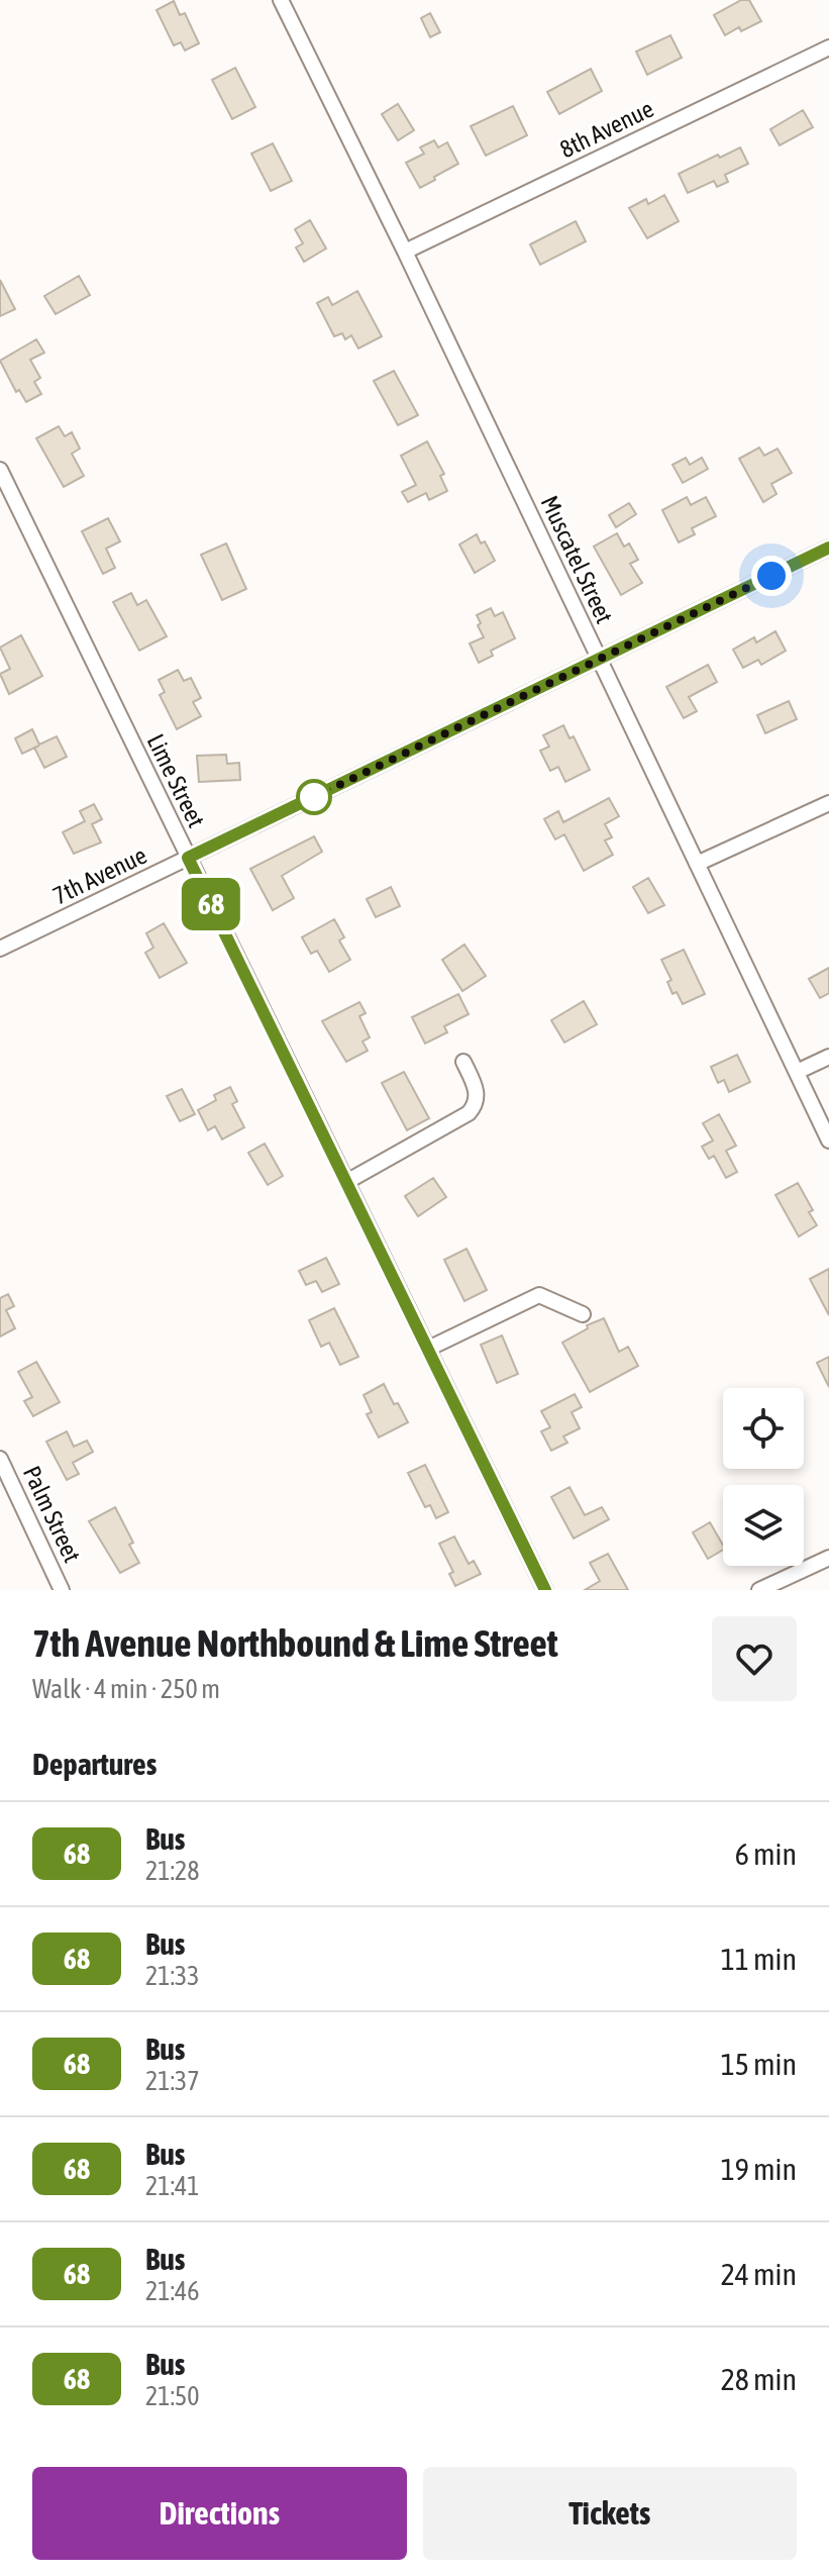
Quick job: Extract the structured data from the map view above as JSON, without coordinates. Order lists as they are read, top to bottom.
{
  "streets": {
    "street": [
      "8th Avenue",
      "Muscatel Street",
      "Lime Street",
      "7th Avenue",
      "Palm Street"
    ]
  },
  "crossings": [
    ["8th Avenue", "Muscatel Street"],
    ["Muscatel Street", "7th Avenue"],
    ["Lime Street", "7th Avenue"]
  ],
  "lines": ["bus line 68"],
  "page": {
    "on_map": "68",
    "heading": [
      ["7th Avenue Northbound & Lime Street", "Walk · 4 min · 250 m"],
      "Departures"
    ],
    "list": [
      {
        "mark": "68",
        "name": "Bus",
        "note": "21:28",
        "value": "6 min"
      },
      {
        "mark": "68",
        "name": "Bus",
        "note": "21:33",
        "value": "11 min"
      },
      {
        "mark": "68",
        "name": "Bus",
        "note": "21:37",
        "value": "15 min"
      },
      {
        "mark": "68",
        "name": "Bus",
        "note": "21:41",
        "value": "19 min"
      },
      {
        "mark": "68",
        "name": "Bus",
        "note": "21:46",
        "value": "24 min"
      },
      {
        "mark": "68",
        "name": "Bus",
        "note": "21:50",
        "value": "28 min"
      }
    ],
    "buttons": ["Directions", "Tickets"]
  }
}
